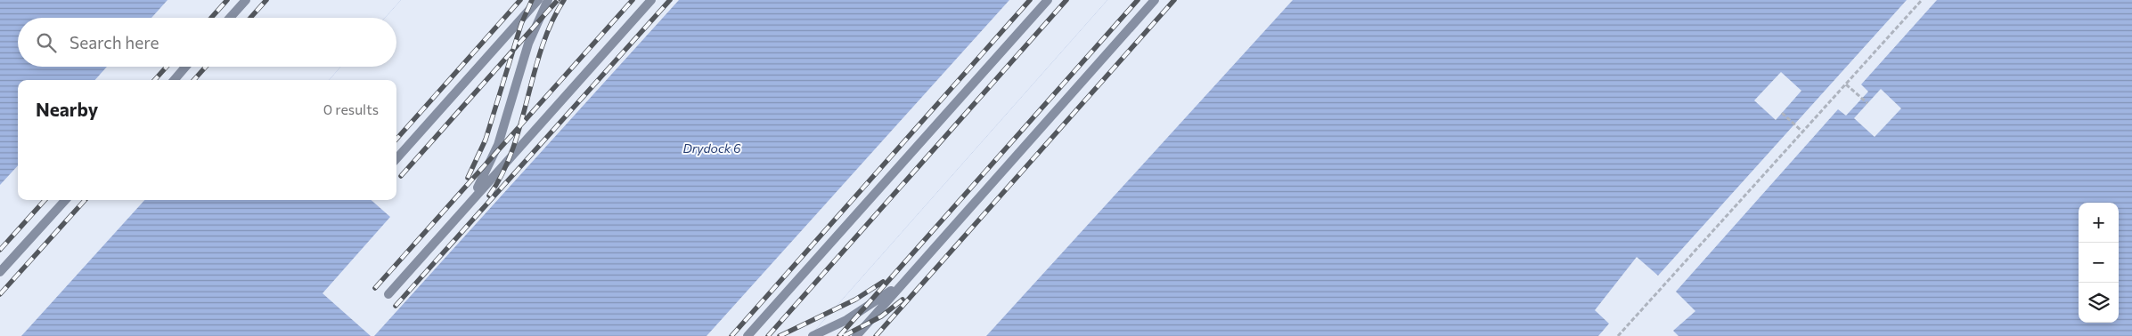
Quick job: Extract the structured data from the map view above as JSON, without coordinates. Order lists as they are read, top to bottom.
{
  "water": ["Drydock 6"],
  "page": {
    "search": "Search here",
    "heading": ["Nearby", "0 results"],
    "map_buttons": ["+", "−"]
  }
}
